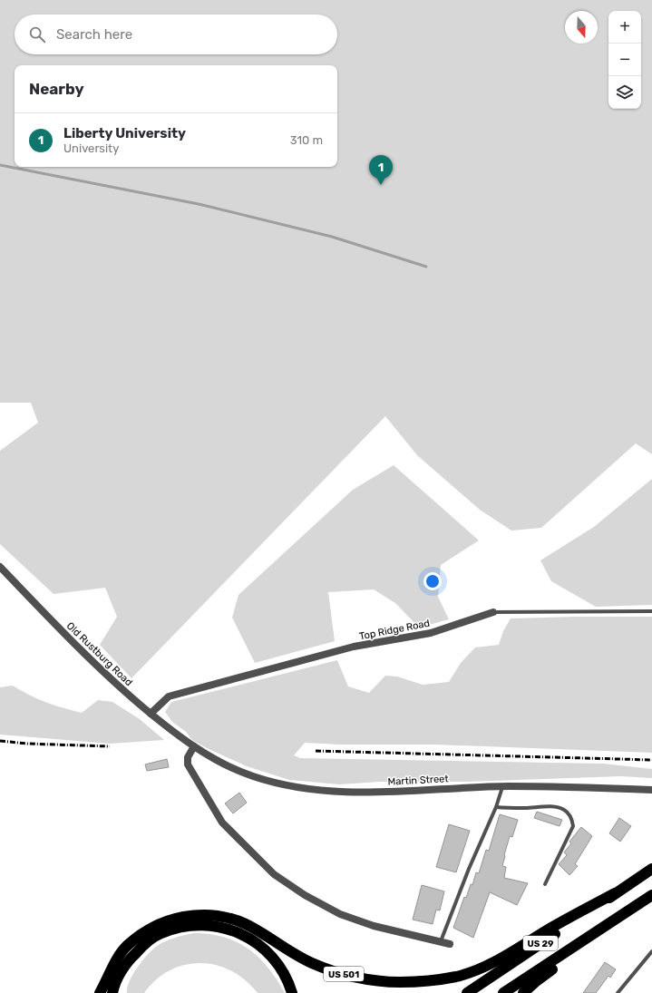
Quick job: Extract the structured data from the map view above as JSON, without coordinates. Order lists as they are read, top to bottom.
{
  "streets": {
    "highway": ["US 29", "US 501"],
    "street": ["Top Ridge Road", "Old Rustburg Road", "Martin Street"]
  },
  "crossings": [
    ["Top Ridge Road", "Old Rustburg Road"],
    ["Old Rustburg Road", "Martin Street"],
    ["US 29", "US 501"]
  ],
  "north": "bottom",
  "page": {
    "map_buttons": ["+", "−"],
    "search": "Search here",
    "heading": "Nearby",
    "list": [
      {
        "mark": "1",
        "name": "Liberty University",
        "note": "University",
        "value": "310 m"
      }
    ],
    "pins": "1"
  }
}
